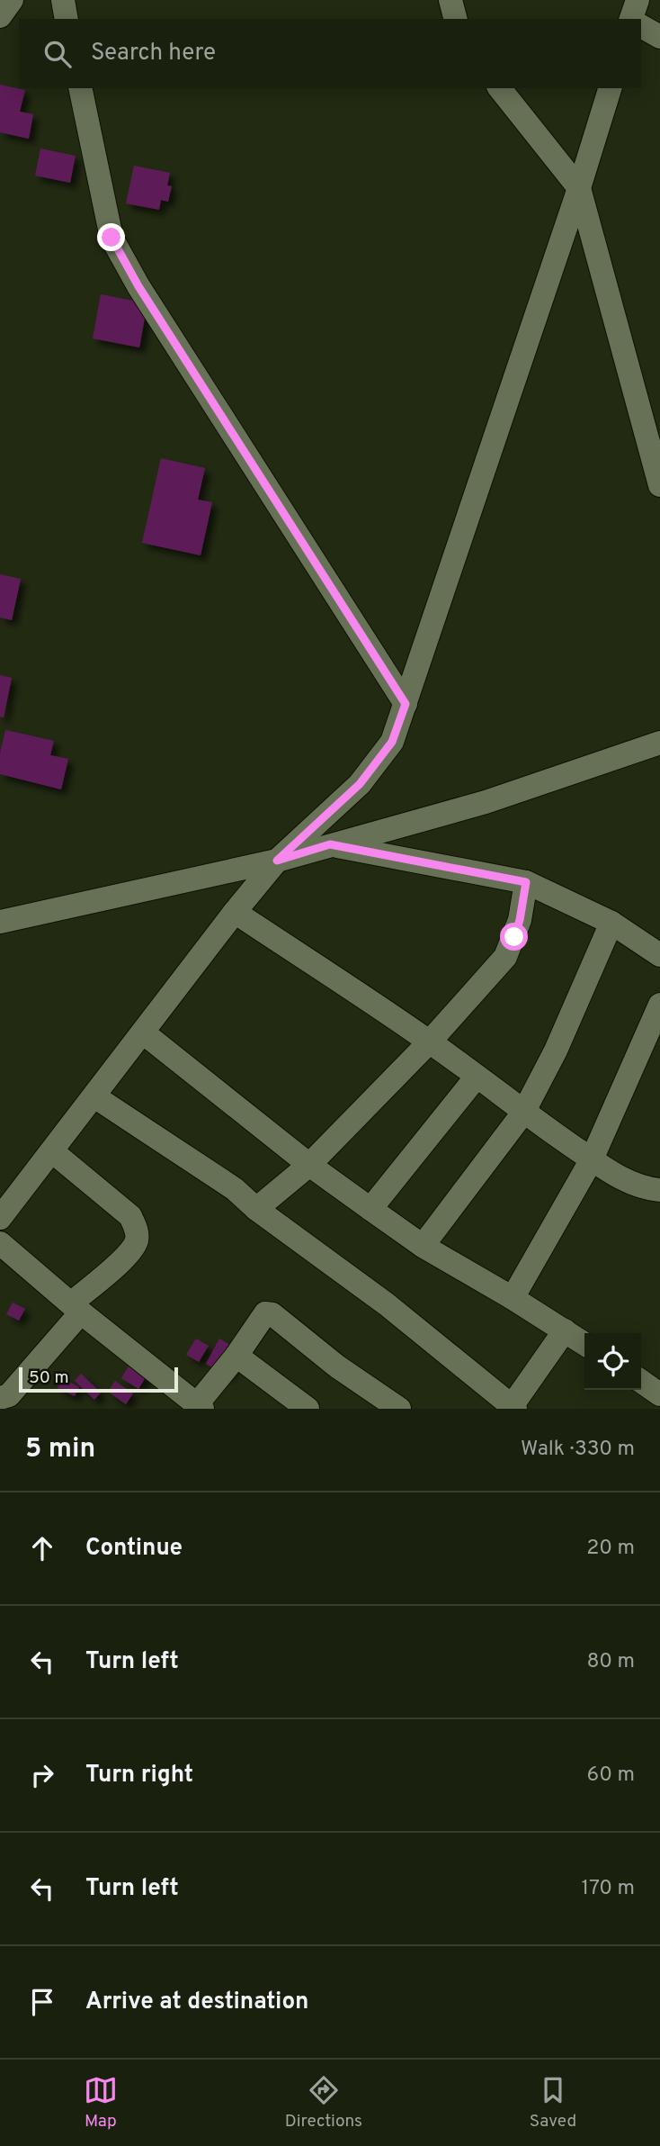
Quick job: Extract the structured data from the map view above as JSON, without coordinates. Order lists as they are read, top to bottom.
{
  "scale_bar": "50 m",
  "page": {
    "search": "Search here",
    "scale": "50 m",
    "heading": ["5 min", "Walk · 330 m"],
    "list": [
      ["Continue", "20 m"],
      ["Turn left", "80 m"],
      ["Turn right", "60 m"],
      ["Turn left", "170 m"],
      "Arrive at destination"
    ],
    "nav": ["Map", "Directions", "Saved"]
  }
}
